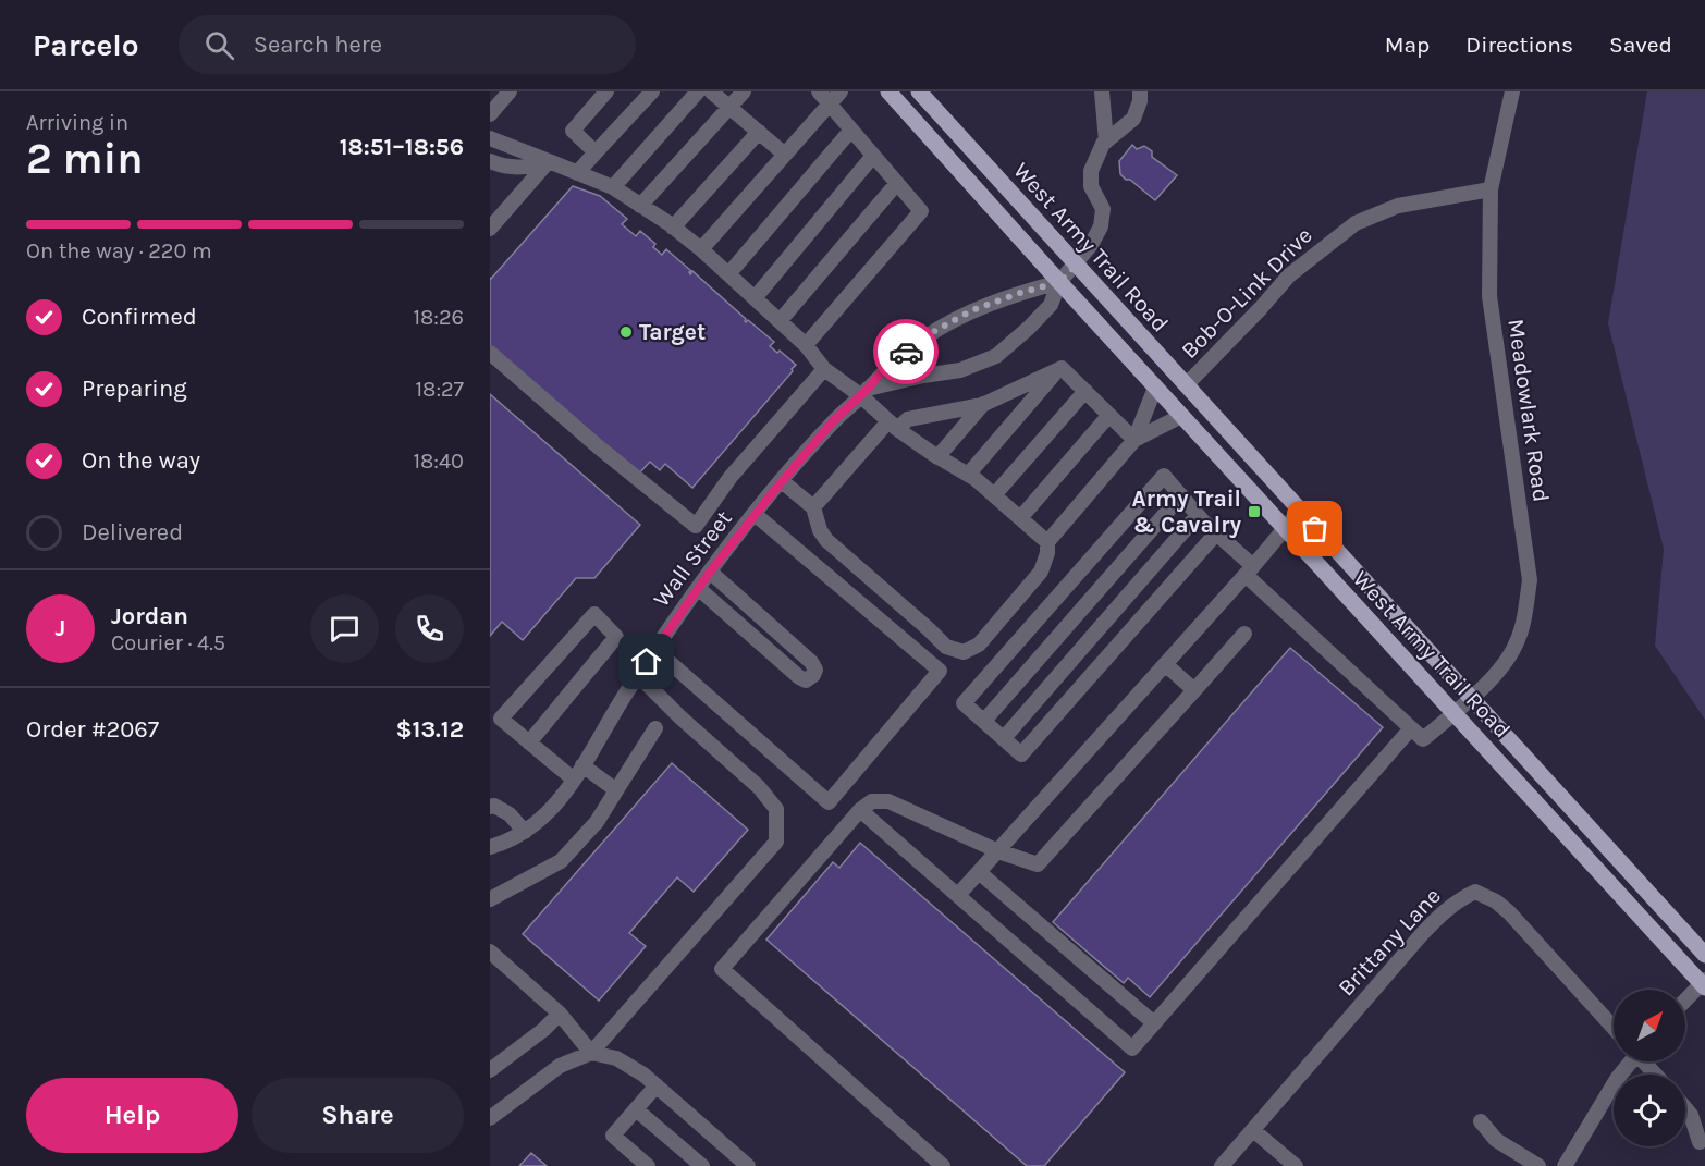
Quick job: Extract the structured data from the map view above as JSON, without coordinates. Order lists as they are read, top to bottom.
{
  "streets": {
    "main road": ["West Army Trail Road"],
    "street": [
      "Bob-O-Link Drive",
      "Meadowlark Road",
      "Wall Street",
      "Brittany Lane"
    ]
  },
  "crossings": [
    ["West Army Trail Road", "Bob-O-Link Drive"],
    ["West Army Trail Road", "Meadowlark Road"],
    ["West Army Trail Road", "Wall Street"],
    ["Bob-O-Link Drive", "Meadowlark Road"]
  ],
  "places": {
    "other": ["Target"],
    "transit": ["Army Trail & Cavalry"]
  },
  "north": "top right",
  "page": {
    "header": "Parcelo",
    "search": "Search here",
    "nav": ["Map", "Directions", "Saved"],
    "heading": ["2 min", "Arriving in", "18:51–18:56"],
    "panel": [
      "Jordan",
      "Courier · 4.5",
      "Order #2067",
      "$13.12"
    ],
    "bar": "On the way · 220 m",
    "list": [
      ["Confirmed", "18:26"],
      ["Preparing", "18:27"],
      ["On the way", "18:40"],
      "Delivered"
    ],
    "round": "J",
    "buttons": ["Help", "Share"]
  }
}
